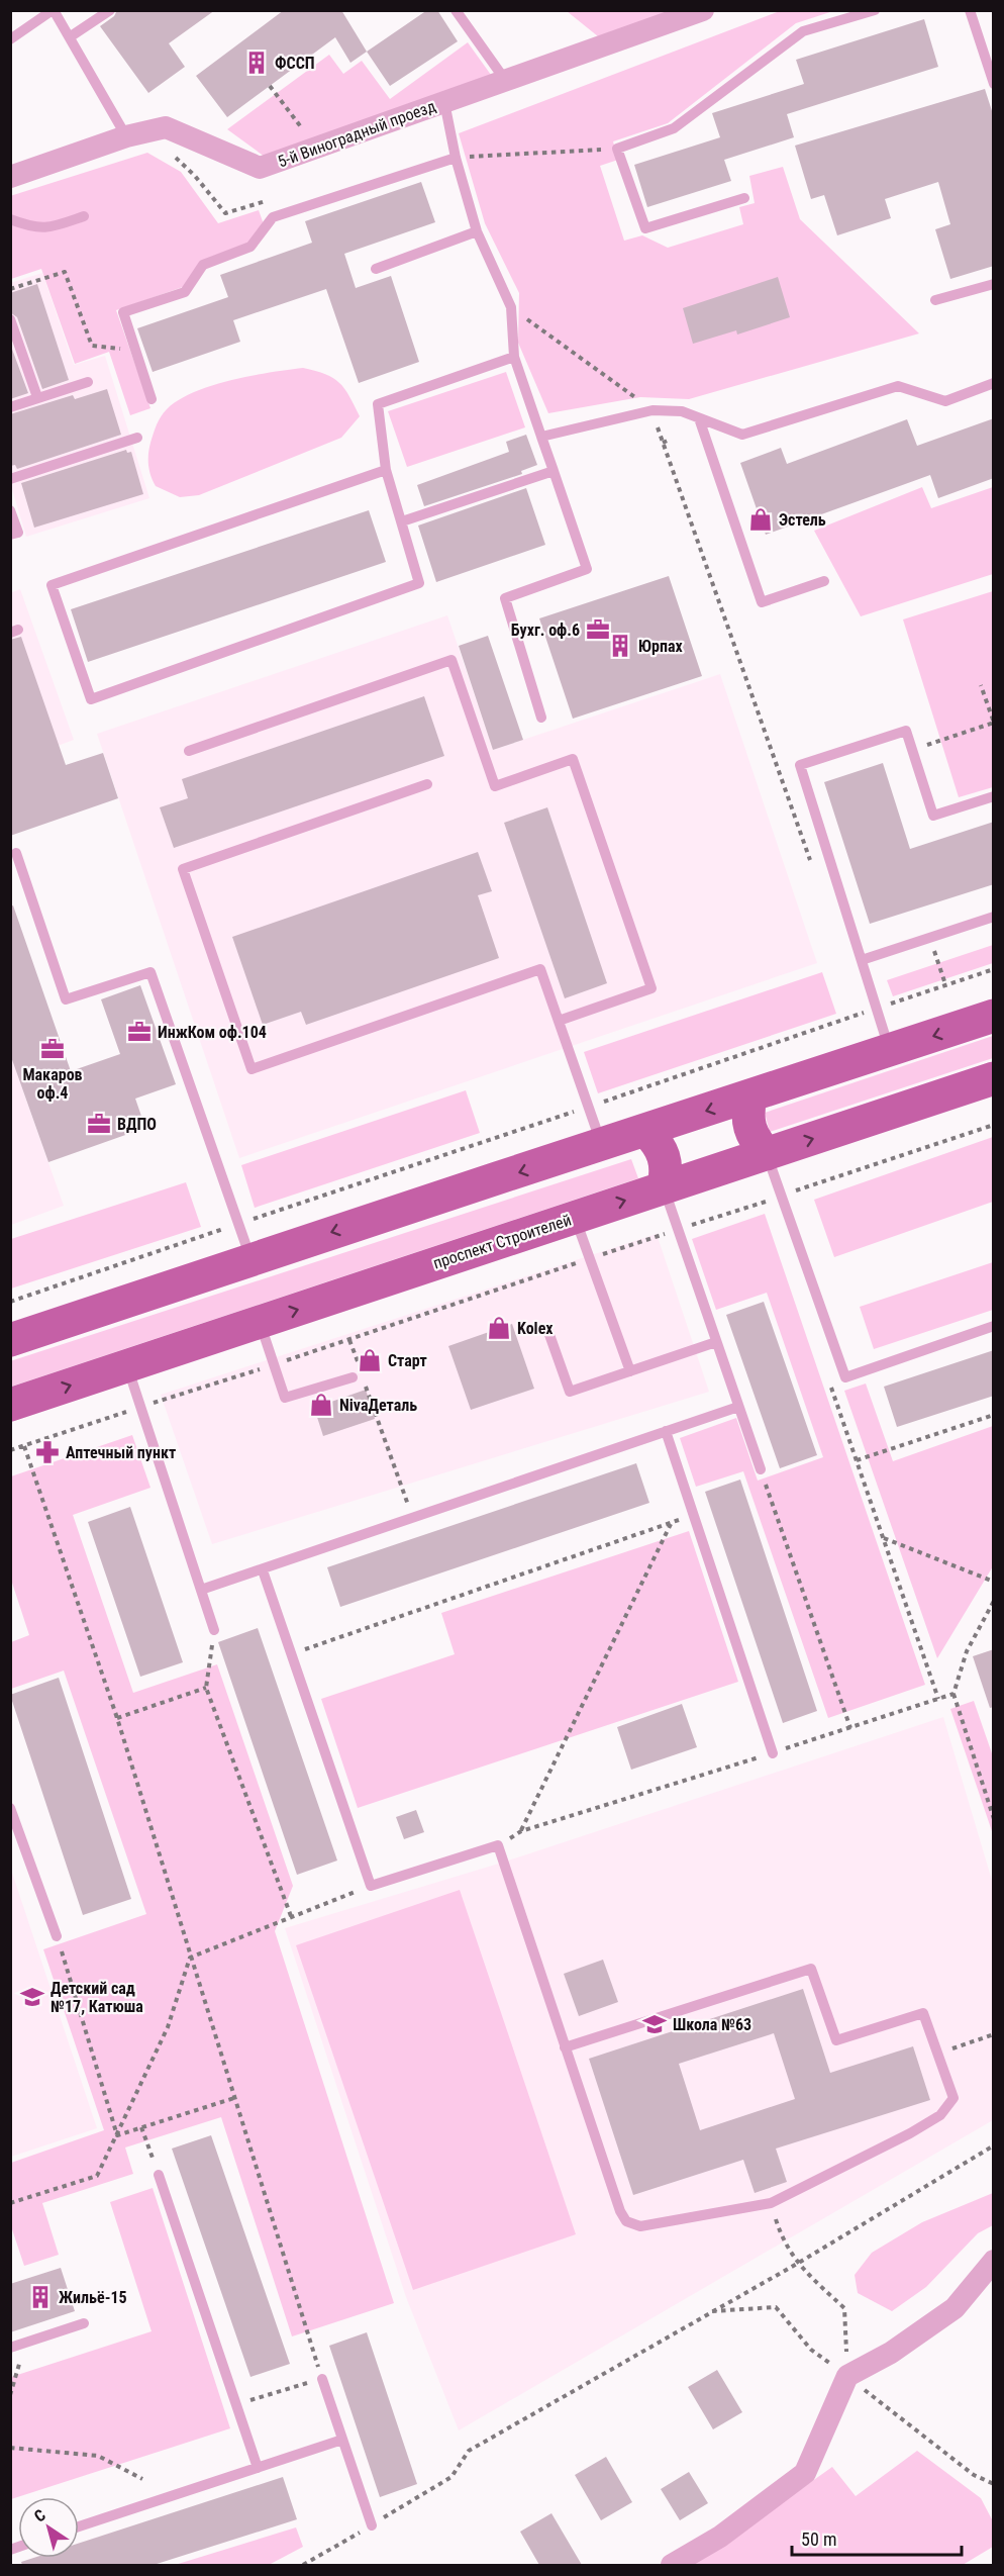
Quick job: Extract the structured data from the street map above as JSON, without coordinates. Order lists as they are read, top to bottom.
{
  "streets": {
    "main road": ["проспект Строителей"],
    "street": ["5-й Виноградный проезд"]
  },
  "places": {
    "building": ["ФССП", "Юрпах", "Жильё-15"],
    "shop": [
      "Эстель",
      "Kolex",
      "Старт",
      "NivaДеталь"
    ],
    "office": [
      "Бухг. оф.6",
      "ИнжКом оф.104",
      "Макаров оф.4",
      "ВДПО"
    ],
    "pharmacy": ["Аптечный пункт"],
    "school or university": ["Детский сад №17, Катюша", "Школа №63"]
  },
  "scale_bar": "50 m",
  "north": "top left"
}
